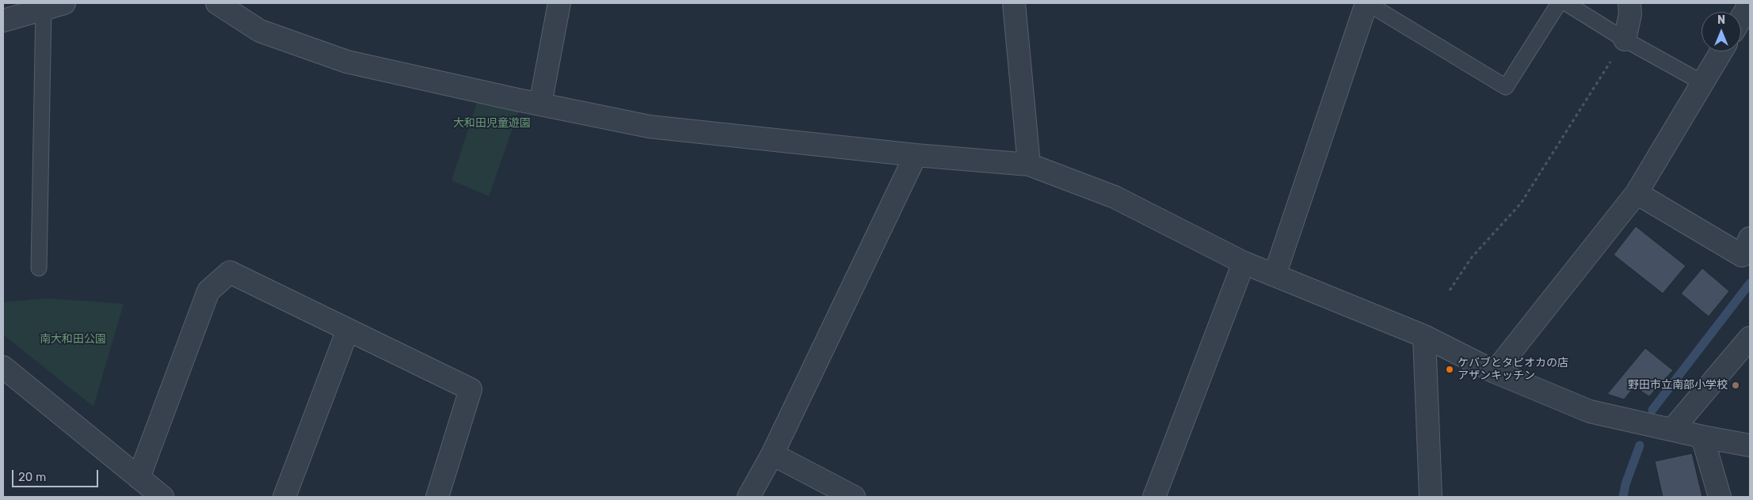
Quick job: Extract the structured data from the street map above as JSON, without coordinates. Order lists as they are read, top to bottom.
{
  "parks": ["大和田児童遊園", "南大和田公園"],
  "places": ["ケバブとタピオカの店 アザンキッチン", "野田市立南部小学校"],
  "scale_bar": "20 m",
  "north": "top"
}
